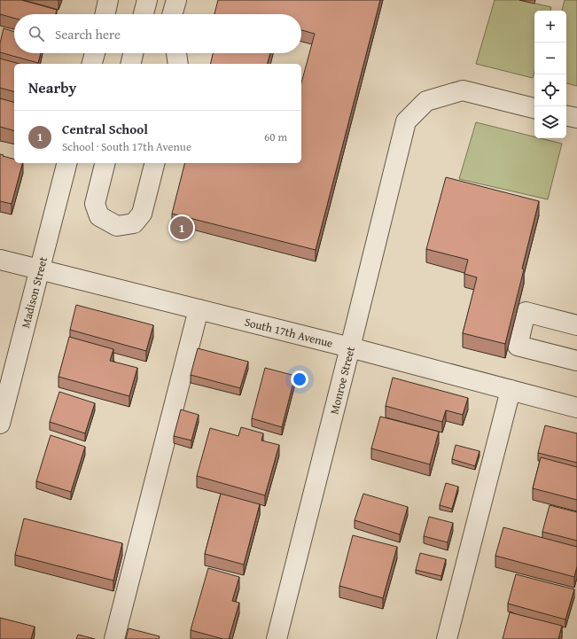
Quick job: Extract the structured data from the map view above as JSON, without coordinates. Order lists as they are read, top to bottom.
{
  "streets": {
    "street": ["Madison Street", "South 17th Avenue", "Monroe Street"]
  },
  "crossings": [
    ["Madison Street", "South 17th Avenue"],
    ["South 17th Avenue", "Monroe Street"]
  ],
  "page": {
    "map_buttons": ["+", "−"],
    "search": "Search here",
    "heading": "Nearby",
    "list": [
      {
        "mark": "1",
        "name": "Central School",
        "note": "School · South 17th Avenue",
        "value": "60 m"
      }
    ],
    "pins": "1"
  }
}
